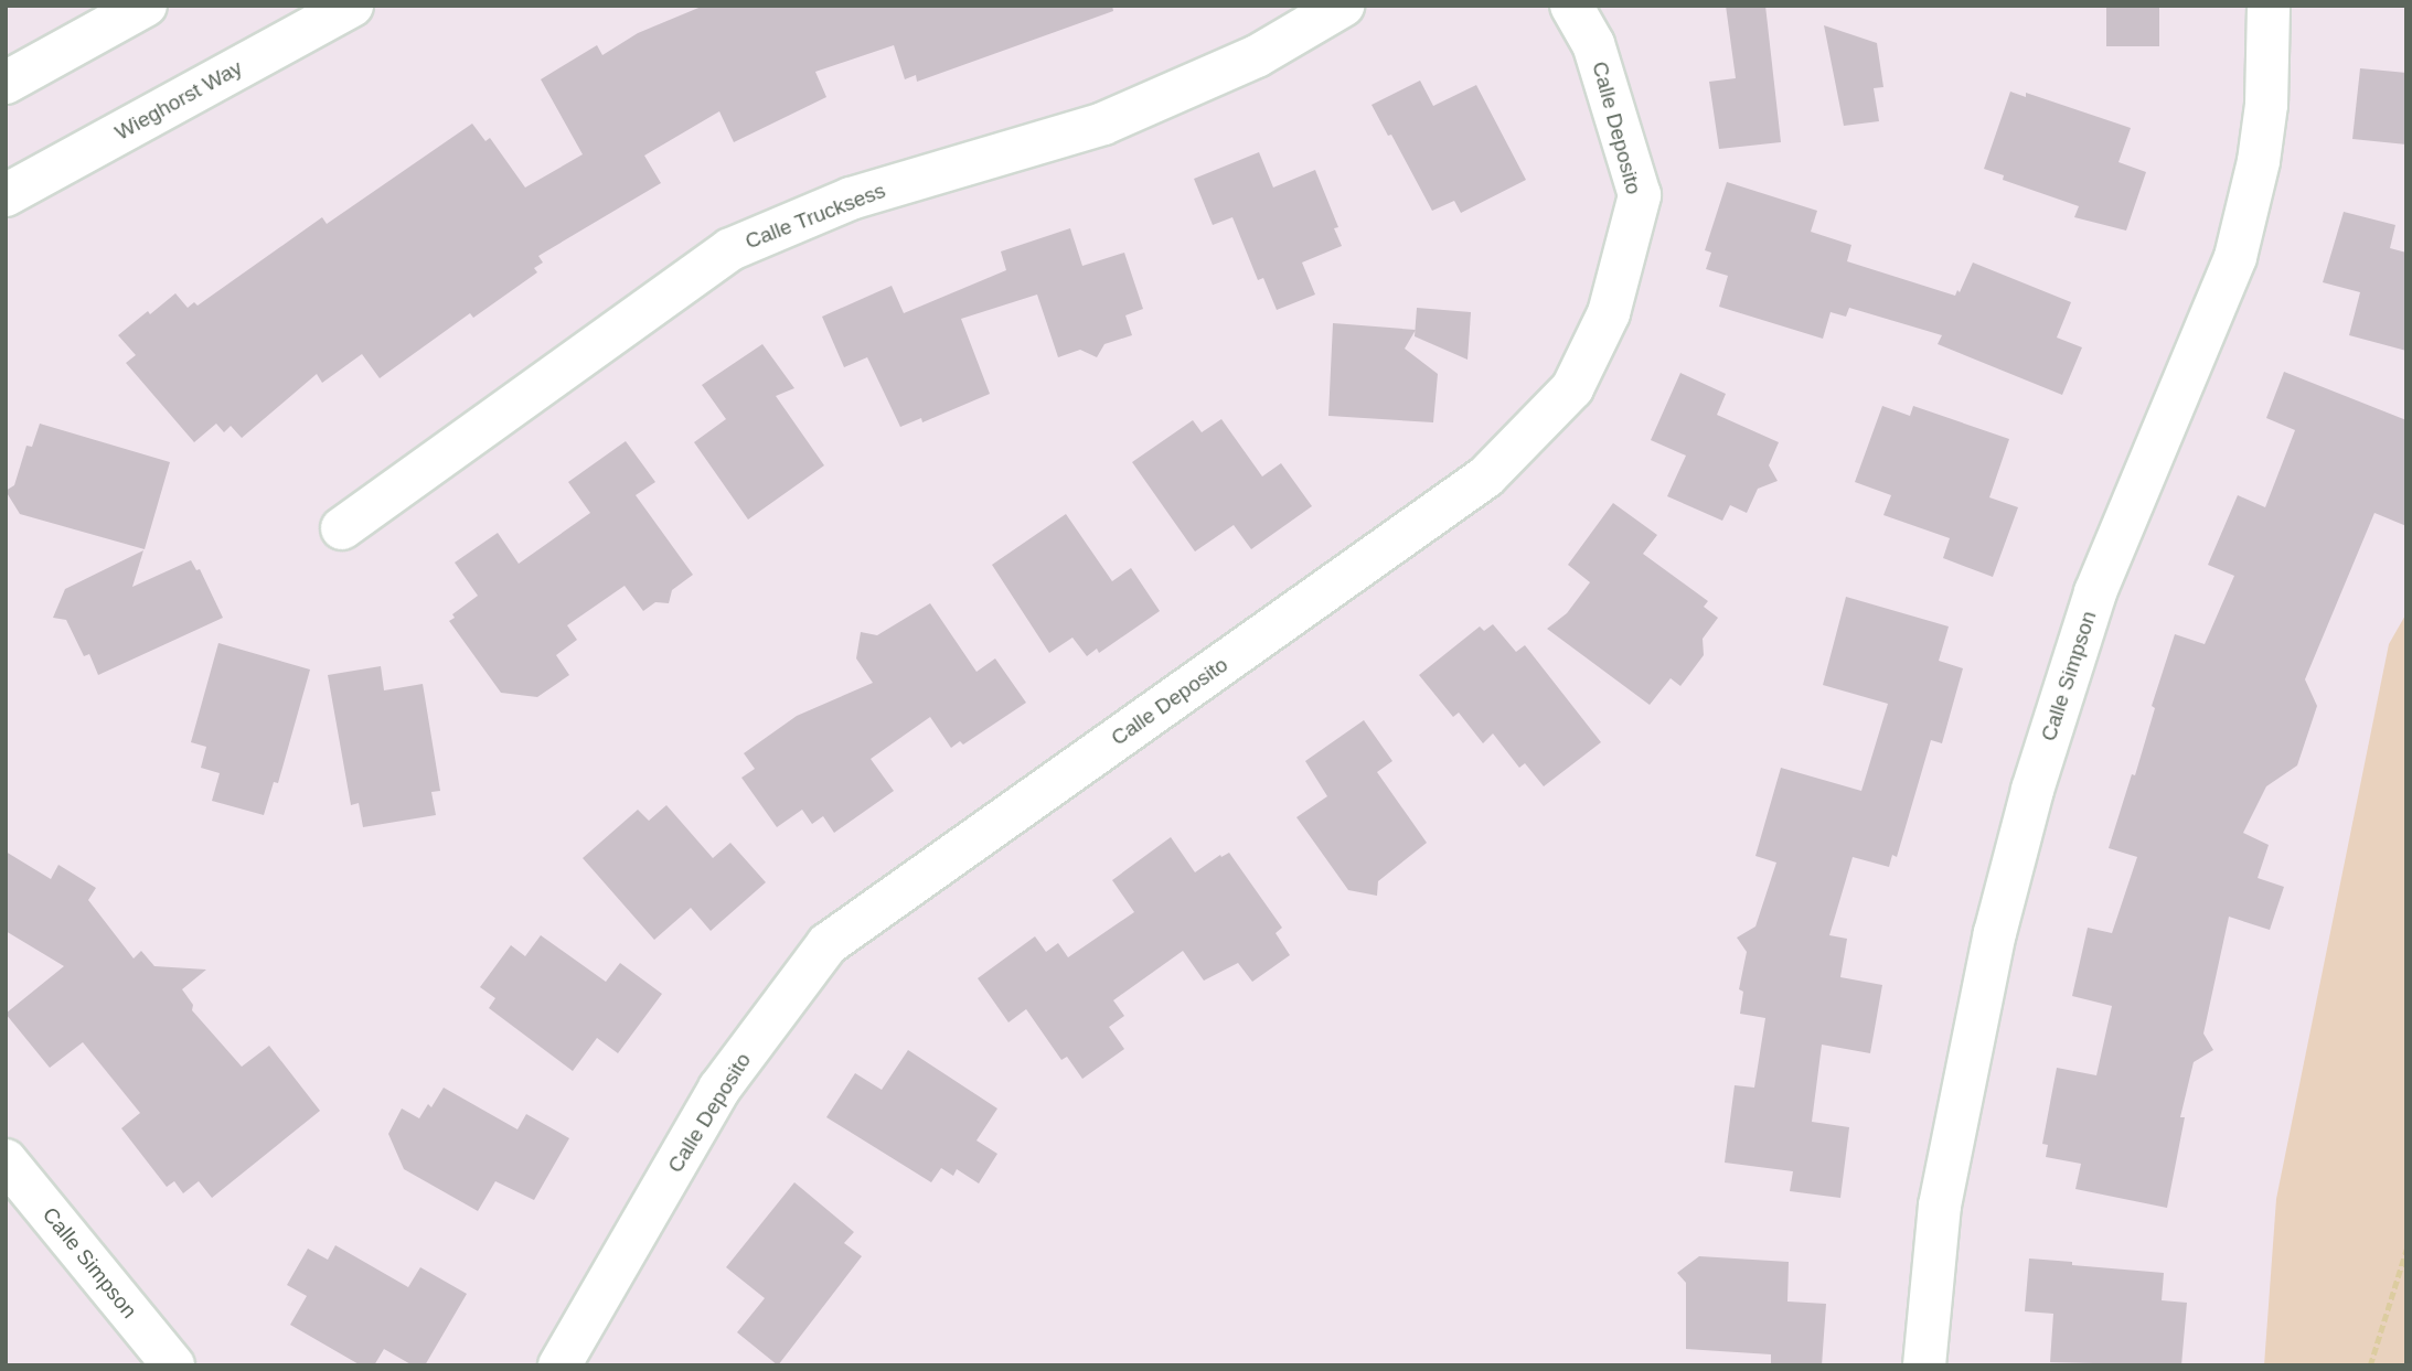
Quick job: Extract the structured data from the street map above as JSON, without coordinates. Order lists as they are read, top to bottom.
{
  "streets": {
    "street": [
      "Wieghorst Way",
      "Calle Deposito",
      "Calle Trucksess",
      "Calle Simpson"
    ]
  }
}
